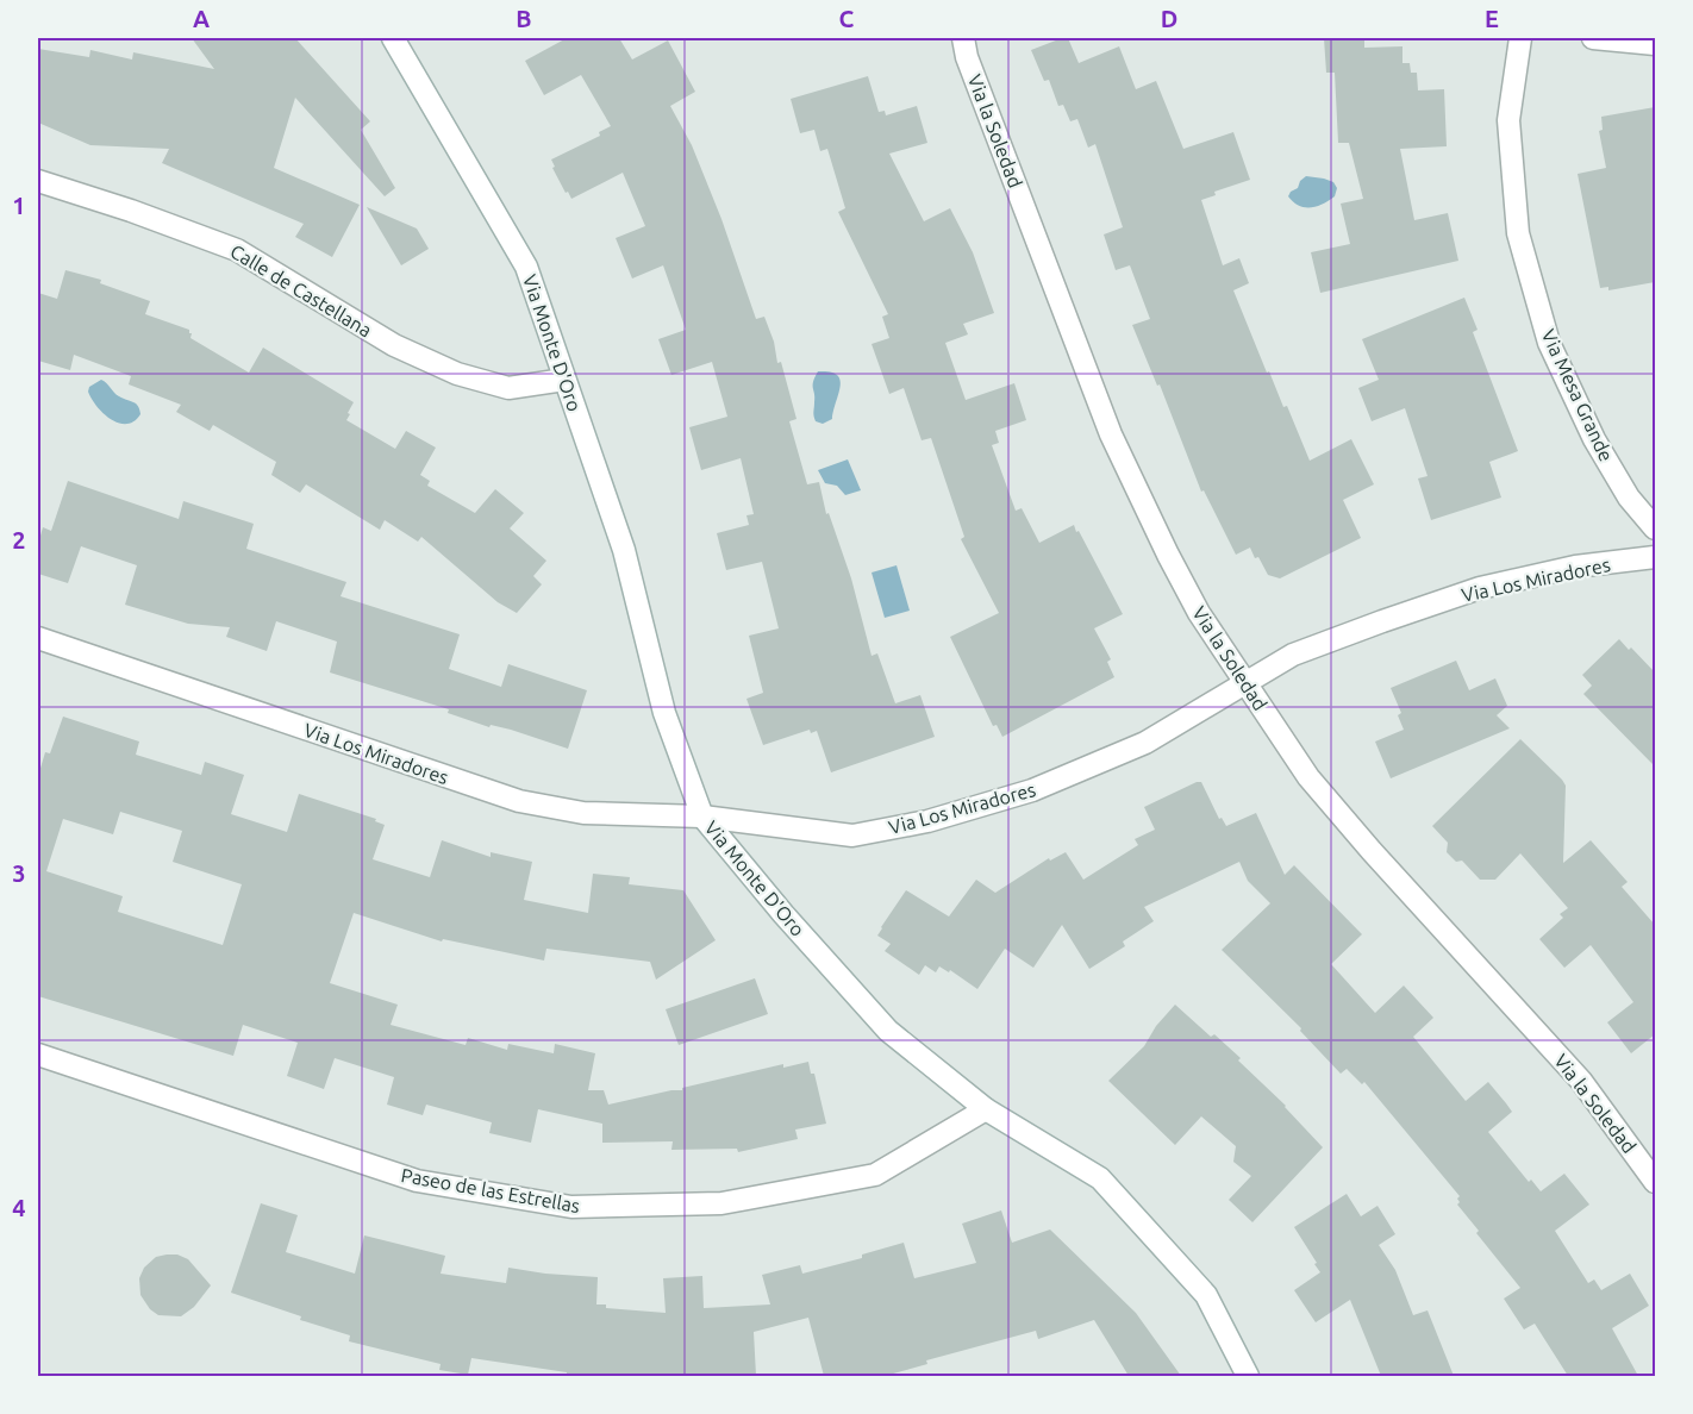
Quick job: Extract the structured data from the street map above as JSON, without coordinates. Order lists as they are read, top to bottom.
{
  "streets": {
    "street": [
      "Via la Soledad",
      "Calle de Castellana",
      "Via Monte D'Oro",
      "Via Mesa Grande",
      "Via Los Miradores",
      "Paseo de las Estrellas"
    ]
  },
  "crossings": [
    ["Via la Soledad", "Via Los Miradores"],
    ["Calle de Castellana", "Via Monte D'Oro"],
    ["Via Monte D'Oro", "Via Los Miradores"],
    ["Via Monte D'Oro", "Paseo de las Estrellas"]
  ],
  "grid": {
    "columns": [
      "A",
      "B",
      "C",
      "D",
      "E"
    ],
    "rows": [
      "1",
      "2",
      "3",
      "4"
    ]
  }
}
